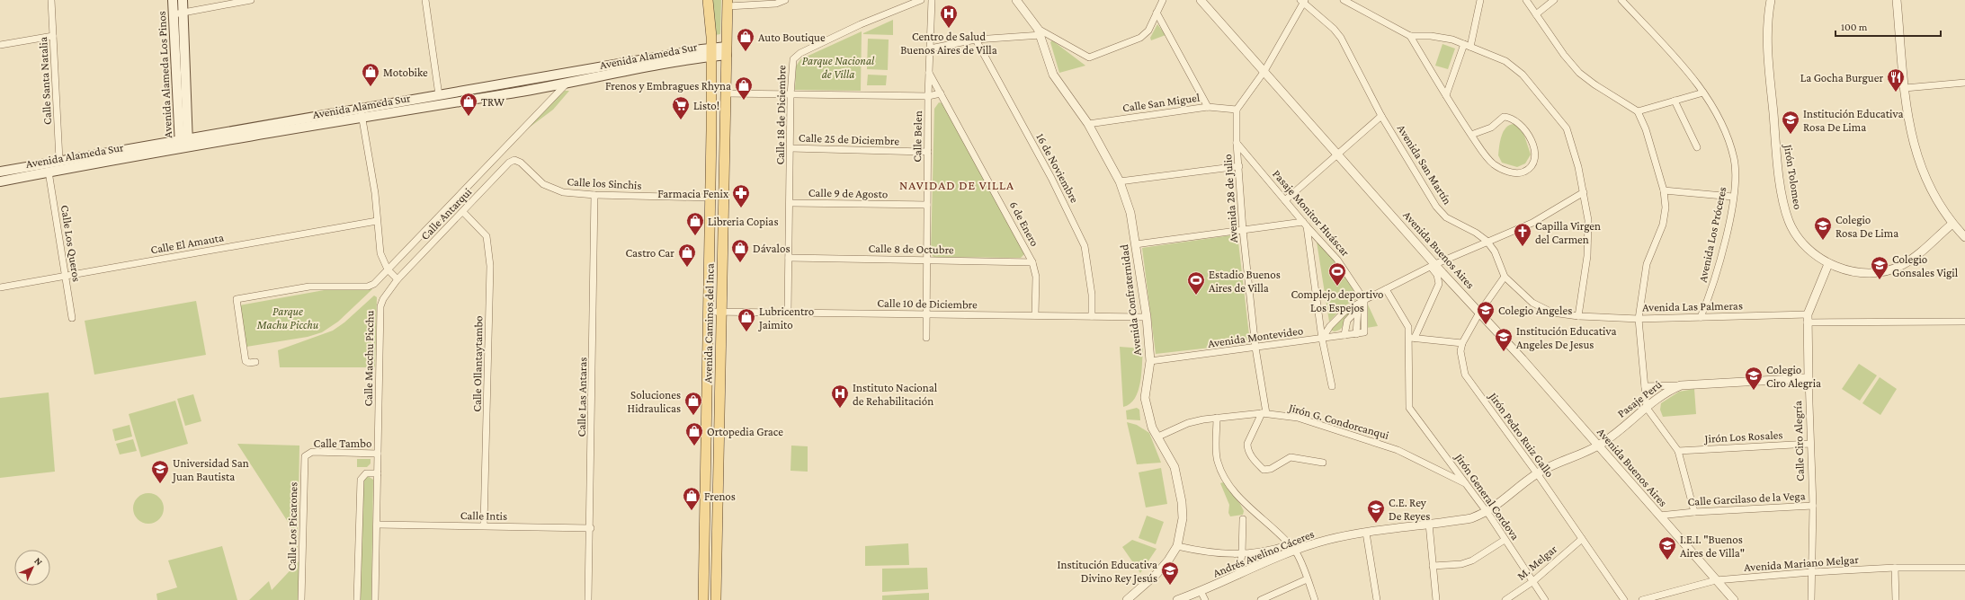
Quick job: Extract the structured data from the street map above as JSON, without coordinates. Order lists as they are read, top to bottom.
{
  "streets": {
    "main road": ["Avenida Alameda Sur", "Avenida Alameda Los Pinos", "Avenida Caminos del Inca"],
    "street": [
      "Calle Santa Natalia",
      "Calle San Miguel",
      "Calle 18 de Diciembre",
      "Calle Belen",
      "Calle 25 de Diciembre",
      "Avenida San Martín",
      "16 de Noviembre",
      "Jirón Tolomeo",
      "Calle los Sinchis",
      "Calle 9 de Agosto",
      "Avenida 28 de Julio",
      "Pasaje Monitor Huáscar",
      "Calle Antarqui",
      "6 de Enero",
      "Avenida Los Próceres",
      "Calle Los Queros",
      "Calle El Amauta",
      "Calle 8 de Octubre",
      "Avenida Buenos Aires",
      "Avenida Confraternidad",
      "Calle 10 de Diciembre",
      "Avenida Las Palmeras",
      "Avenida Montevideo",
      "Calle Macchu Picchu",
      "Calle Ollantaytambo",
      "Calle Las Antaras",
      "Pasaje Perú",
      "Jirón G. Condorcanqui",
      "Jirón Pedro Ruiz Gallo",
      "Jirón Los Rosales",
      "Calle Ciro Alegría",
      "Calle Tambo",
      "Jirón General Cordova",
      "Calle Garcilaso de la Vega",
      "Calle Intis",
      "Calle Los Picarones",
      "Andrés Avelino Cáceres",
      "M. Melgar",
      "Avenida Mariano Melgar"
    ]
  },
  "crossings": [
    ["Avenida Alameda Sur", "Avenida Alameda Los Pinos"],
    ["Avenida Alameda Sur", "Calle Santa Natalia"],
    ["Avenida Alameda Sur", "Calle Los Queros"],
    ["Avenida Alameda Sur", "Avenida Caminos del Inca"],
    ["Calle San Miguel", "Avenida 28 de Julio"],
    ["Calle San Miguel", "Avenida Confraternidad"],
    ["Calle 18 de Diciembre", "Calle 25 de Diciembre"],
    ["Calle 18 de Diciembre", "Calle 9 de Agosto"],
    ["Calle 18 de Diciembre", "Calle 8 de Octubre"],
    ["Calle 18 de Diciembre", "Calle 10 de Diciembre"],
    ["Calle Belen", "Calle 25 de Diciembre"],
    ["Calle Belen", "Calle 9 de Agosto"],
    ["Calle Belen", "6 de Enero"],
    ["Calle Belen", "Calle 8 de Octubre"],
    ["Calle Belen", "Calle 10 de Diciembre"],
    ["Avenida San Martín", "Avenida Las Palmeras"],
    ["Avenida San Martín", "Jirón Pedro Ruiz Gallo"],
    ["16 de Noviembre", "Calle 10 de Diciembre"],
    ["Jirón Tolomeo", "Calle Ciro Alegría"],
    ["Calle los Sinchis", "Calle Antarqui"],
    ["Calle los Sinchis", "Avenida Caminos del Inca"],
    ["Calle los Sinchis", "Calle Las Antaras"],
    ["Avenida 28 de Julio", "Pasaje Monitor Huáscar"],
    ["Avenida 28 de Julio", "Avenida Montevideo"],
    ["Avenida 28 de Julio", "Jirón G. Condorcanqui"],
    ["Pasaje Monitor Huáscar", "Avenida Montevideo"],
    ["Calle Antarqui", "Calle Macchu Picchu"],
    ["Calle Antarqui", "Calle Ollantaytambo"],
    ["6 de Enero", "Calle 8 de Octubre"],
    ["6 de Enero", "Calle 10 de Diciembre"],
    ["Avenida Los Próceres", "Avenida Las Palmeras"],
    ["Calle Los Queros", "Calle El Amauta"],
    ["Avenida Buenos Aires", "Pasaje Perú"],
    ["Avenida Buenos Aires", "Jirón Pedro Ruiz Gallo"],
    ["Avenida Buenos Aires", "Calle Garcilaso de la Vega"],
    ["Avenida Buenos Aires", "Andrés Avelino Cáceres"],
    ["Avenida Buenos Aires", "Avenida Mariano Melgar"],
    ["Avenida Confraternidad", "Calle 10 de Diciembre"],
    ["Avenida Confraternidad", "Avenida Montevideo"],
    ["Avenida Confraternidad", "Jirón G. Condorcanqui"],
    ["Calle 10 de Diciembre", "Avenida Caminos del Inca"],
    ["Avenida Las Palmeras", "Calle Ciro Alegría"],
    ["Calle Macchu Picchu", "Calle Tambo"],
    ["Calle Macchu Picchu", "Calle Intis"],
    ["Calle Ollantaytambo", "Calle Intis"],
    ["Calle Las Antaras", "Calle Intis"],
    ["Pasaje Perú", "Calle Ciro Alegría"],
    ["Pasaje Perú", "Andrés Avelino Cáceres"],
    ["Jirón G. Condorcanqui", "Jirón General Cordova"],
    ["Jirón Pedro Ruiz Gallo", "Andrés Avelino Cáceres"],
    ["Jirón Pedro Ruiz Gallo", "M. Melgar"],
    ["Jirón Los Rosales", "Calle Ciro Alegría"],
    ["Calle Ciro Alegría", "Calle Garcilaso de la Vega"],
    ["Calle Ciro Alegría", "Avenida Mariano Melgar"],
    ["Calle Tambo", "Calle Los Picarones"],
    ["Jirón General Cordova", "Andrés Avelino Cáceres"],
    ["Jirón General Cordova", "M. Melgar"]
  ],
  "districts": ["NAVIDAD DE VILLA"],
  "parks": ["Parque Nacional de Villa", "Parque Machu Picchu"],
  "places": {
    "hospital": ["Centro de Salud Buenos Aires de Villa", "Instituto Nacional de Rehabilitación"],
    "shop": [
      "Auto Boutique",
      "Motobike",
      "Frenos y Embragues Rhyna",
      "TRW",
      "Libreria Copias",
      "Dávalos",
      "Castro Car",
      "Lubricentro Jaimito",
      "Soluciones Hidraulicas",
      "Ortopedia Grace",
      "Frenos"
    ],
    "restaurant": ["La Gocha Burguer"],
    "supermarket": ["Listo!"],
    "school or university": [
      "Institución Educativa Rosa De Lima",
      "Colegio Rosa De Lima",
      "Colegio Gonsales Vigil",
      "Colegio Angeles",
      "Institución Educativa Angeles De Jesus",
      "Colegio Ciro Alegria",
      "Universidad San Juan Bautista",
      "C.E. Rey De Reyes",
      "I.E.I. \"Buenos Aires de Villa\"",
      "Institución Educativa Divino Rey Jesús"
    ],
    "pharmacy": ["Farmacia Fenix"],
    "church": ["Capilla Virgen del Carmen"],
    "sports": ["Complejo deportivo Los Espejos", "Estadio Buenos Aires de Villa"]
  },
  "scale_bar": "100 m",
  "north": "top right"
}
